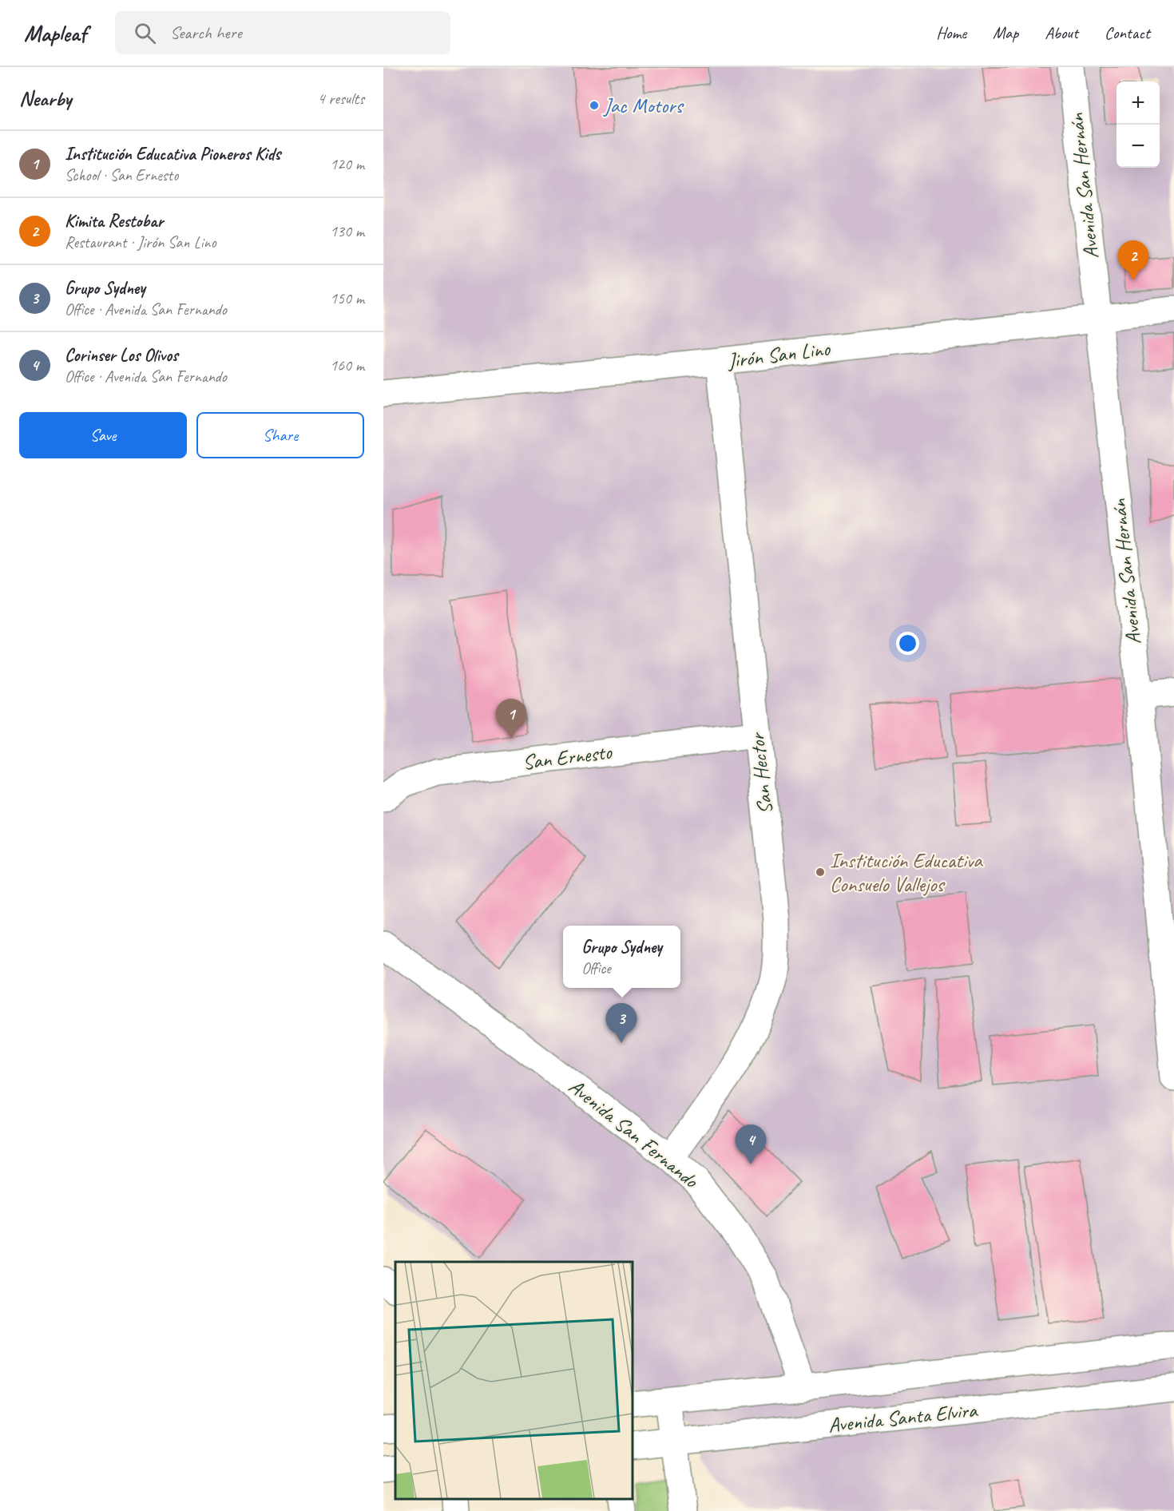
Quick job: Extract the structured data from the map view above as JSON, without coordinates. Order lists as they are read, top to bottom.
{
  "streets": {
    "street": [
      "Avenida San Hernán",
      "Jirón San Lino",
      "San Ernesto",
      "San Hector",
      "Avenida San Fernando",
      "Avenida Santa Elvira"
    ]
  },
  "crossings": [
    ["Avenida San Hernán", "Jirón San Lino"],
    ["Jirón San Lino", "San Hector"],
    ["San Ernesto", "San Hector"],
    ["San Hector", "Avenida San Fernando"],
    ["Avenida San Fernando", "Avenida Santa Elvira"]
  ],
  "places": ["Jac Motors", "Institución Educativa Consuelo Vallejos"],
  "page": {
    "header": "Mapleaf",
    "search": "Search here",
    "nav": [
      "Home",
      "Map",
      "About",
      "Contact"
    ],
    "heading": ["Nearby", "4 results"],
    "map_buttons": ["+", "−"],
    "list": [
      {
        "mark": "1",
        "name": "Institución Educativa Pioneros Kids",
        "note": "School · San Ernesto",
        "value": "120 m"
      },
      {
        "mark": "2",
        "name": "Kimita Restobar",
        "note": "Restaurant · Jirón San Lino",
        "value": "130 m"
      },
      {
        "mark": "3",
        "name": "Grupo Sydney",
        "note": "Office · Avenida San Fernando",
        "value": "150 m"
      },
      {
        "mark": "4",
        "name": "Corinser Los Olivos",
        "note": "Office · Avenida San Fernando",
        "value": "160 m"
      }
    ],
    "pins": [
      "2",
      "1",
      "3",
      "4"
    ],
    "buttons": ["Save", "Share"],
    "popup": ["Grupo Sydney", "Office"]
  }
}
